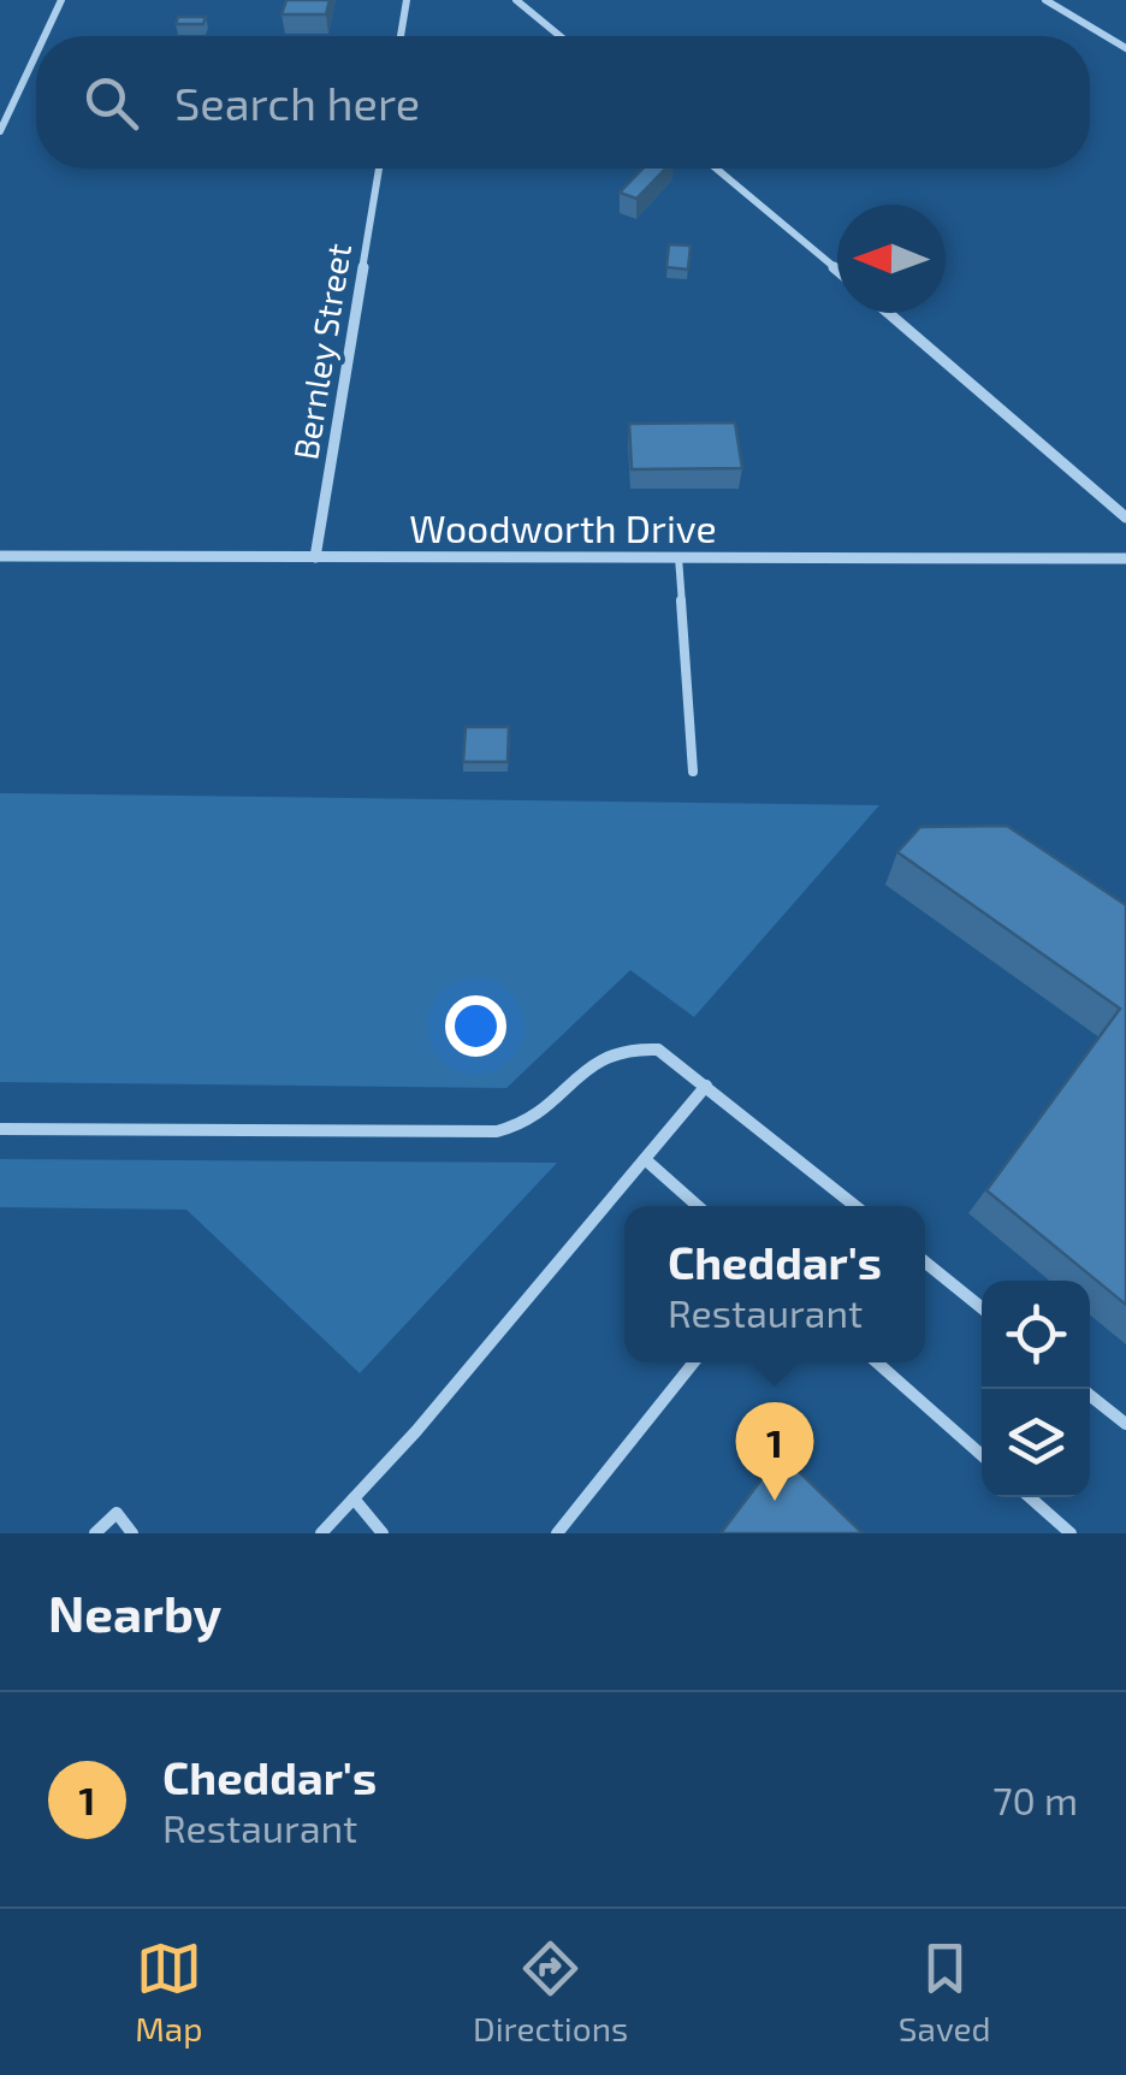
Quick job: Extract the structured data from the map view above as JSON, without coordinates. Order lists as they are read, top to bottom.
{
  "streets": {
    "street": ["Bernley Street", "Woodworth Drive"]
  },
  "crossings": [
    ["Bernley Street", "Woodworth Drive"]
  ],
  "north": "left",
  "page": {
    "search": "Search here",
    "popup": ["Cheddar's", "Restaurant"],
    "pins": "1",
    "heading": "Nearby",
    "list": [
      {
        "mark": "1",
        "name": "Cheddar's",
        "note": "Restaurant",
        "value": "70 m"
      }
    ],
    "nav": ["Map", "Directions", "Saved"]
  }
}
